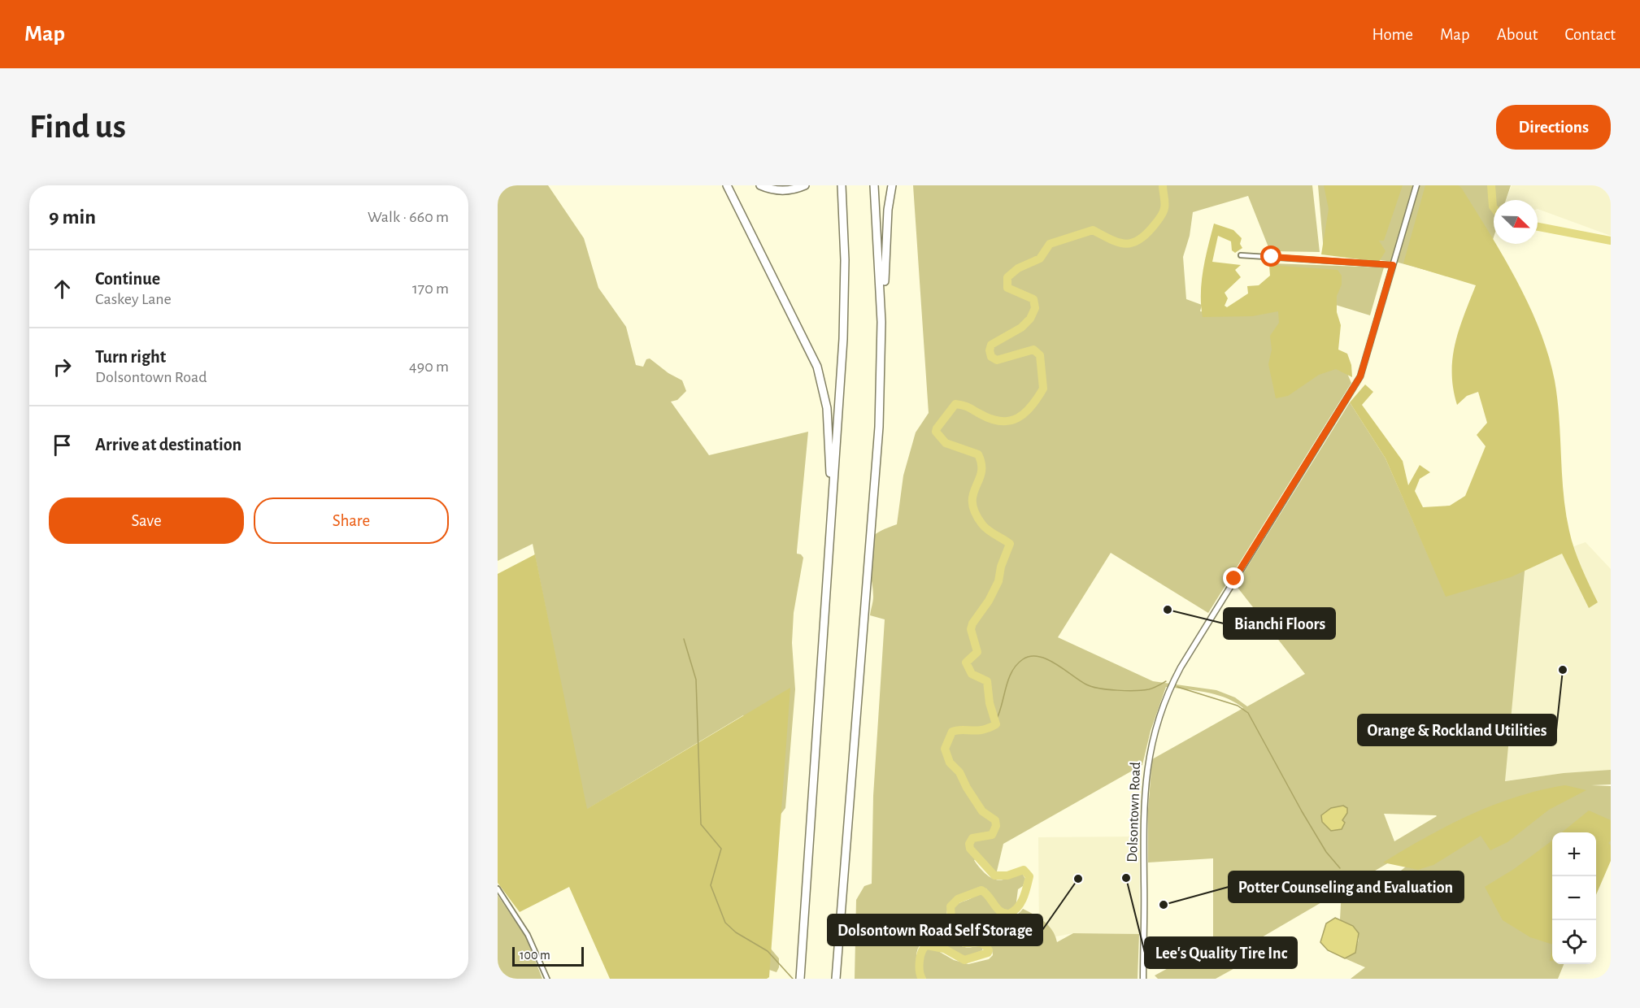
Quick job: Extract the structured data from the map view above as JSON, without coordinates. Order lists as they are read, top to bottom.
{
  "streets": {
    "street": ["Dolsontown Road"]
  },
  "places": [
    "Bianchi Floors",
    "Orange & Rockland Utilities",
    "Lee's Quality Tire Inc",
    "Dolsontown Road Self Storage",
    "Potter Counseling and Evaluation"
  ],
  "scale_bar": "100 m",
  "north": "bottom right",
  "page": {
    "header": "Map",
    "nav": [
      "Home",
      "Map",
      "About",
      "Contact"
    ],
    "buttons": [
      "Directions",
      ["Save", "Share"]
    ],
    "title": "Find us",
    "heading": ["9 min", "Walk · 660 m"],
    "list": [
      ["Continue", "Caskey Lane", "170 m"],
      ["Turn right", "Dolsontown Road", "490 m"],
      "Arrive at destination"
    ],
    "map_buttons": ["+", "−"],
    "scale": "100 m"
  }
}
